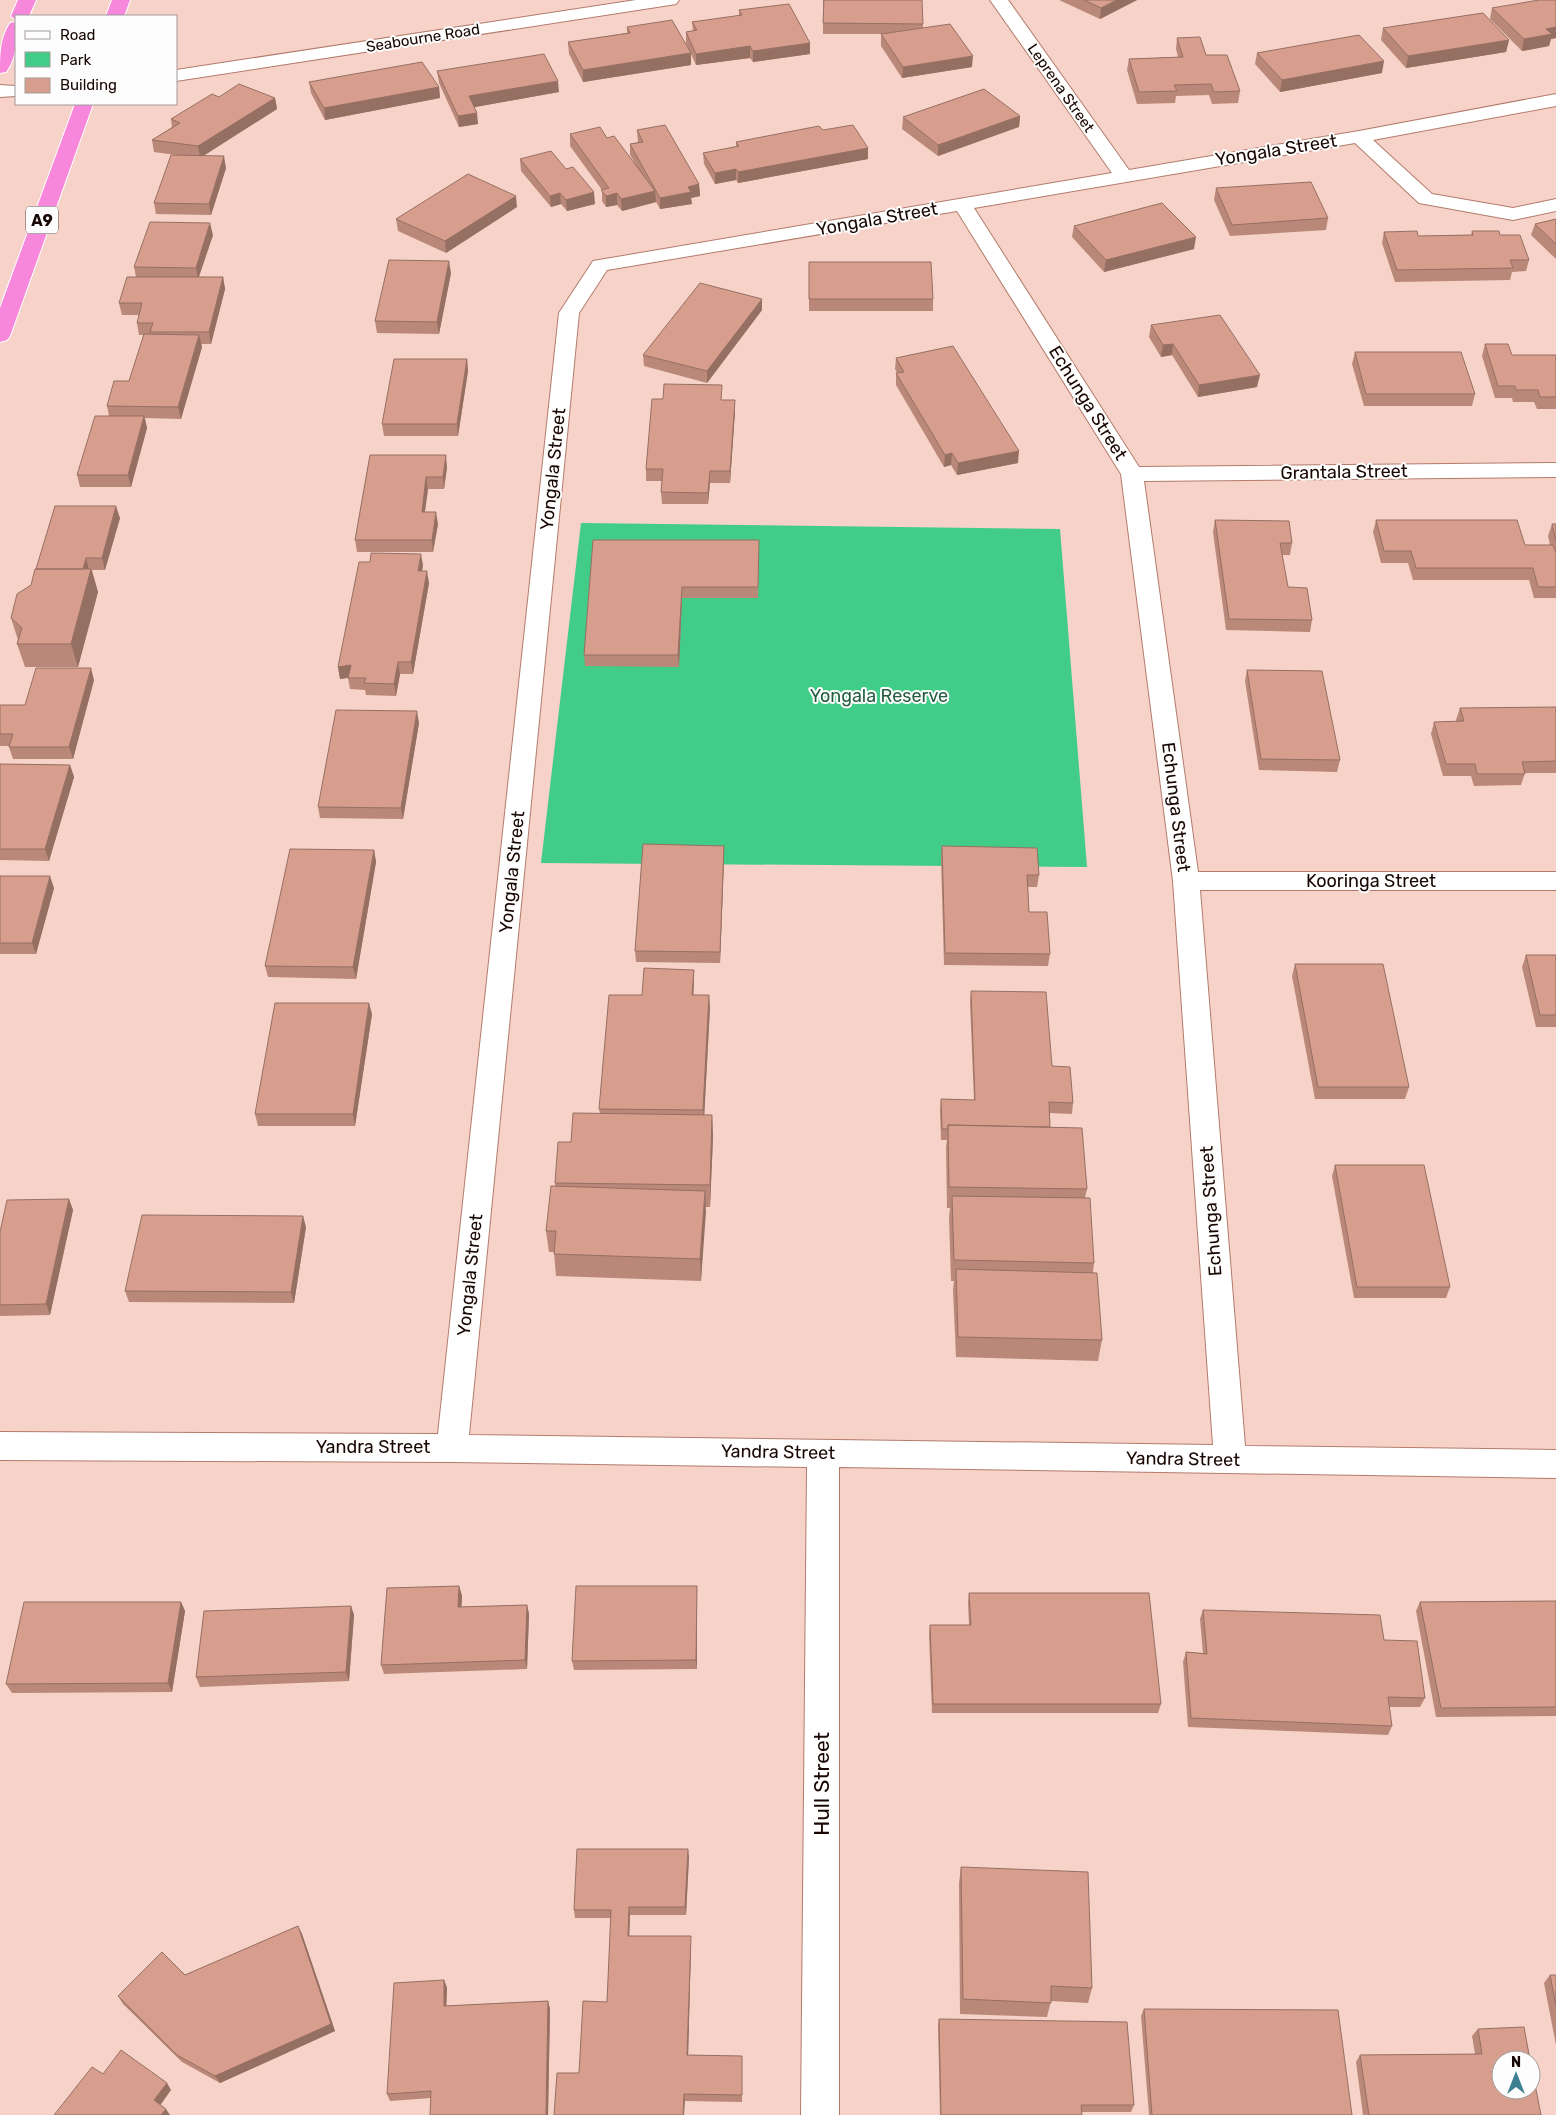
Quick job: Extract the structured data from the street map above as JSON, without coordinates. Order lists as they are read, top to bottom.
{
  "streets": {
    "highway": ["A9"],
    "street": [
      "Seabourne Road",
      "Leprena Street",
      "Yongala Street",
      "Echunga Street",
      "Grantala Street",
      "Kooringa Street",
      "Yandra Street",
      "Hull Street"
    ]
  },
  "crossings": [
    ["Leprena Street", "Yongala Street"],
    ["Yongala Street", "Echunga Street"],
    ["Yongala Street", "Yandra Street"],
    ["Echunga Street", "Grantala Street"],
    ["Echunga Street", "Kooringa Street"],
    ["Echunga Street", "Yandra Street"],
    ["Yandra Street", "Hull Street"]
  ],
  "parks": ["Yongala Reserve"],
  "legend": ["Road", "Park", "Building"],
  "north": "top"
}
